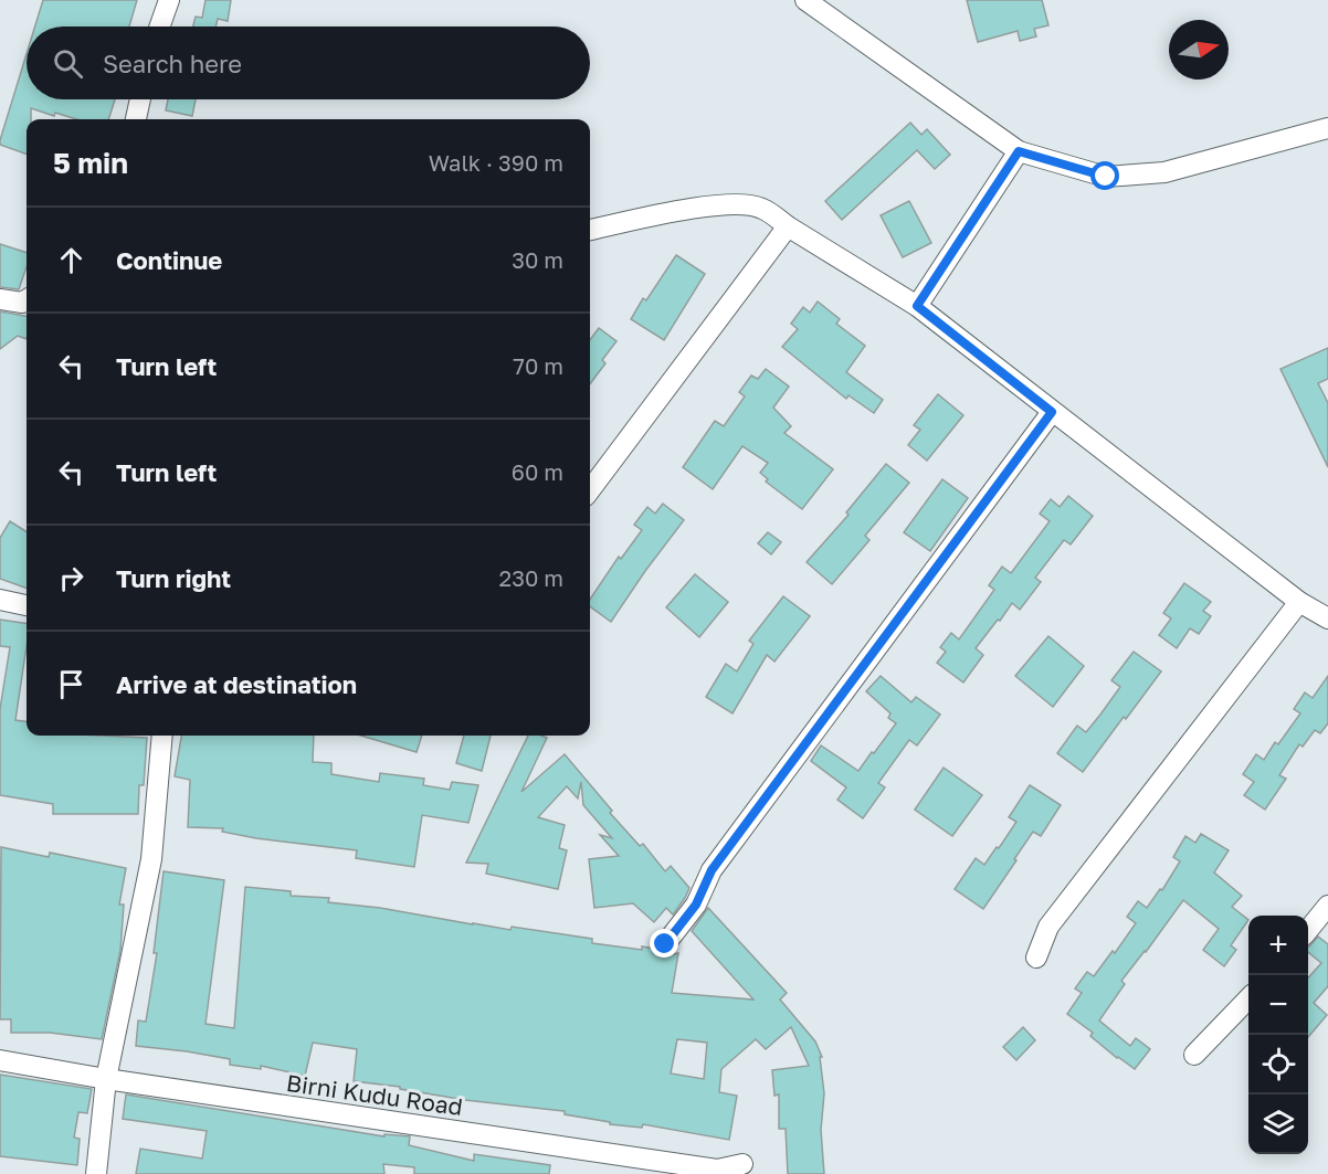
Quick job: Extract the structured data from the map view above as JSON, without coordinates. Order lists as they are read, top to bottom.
{
  "streets": {
    "street": ["Birni Kudu Road"]
  },
  "north": "right",
  "page": {
    "search": "Search here",
    "heading": ["5 min", "Walk · 390 m"],
    "list": [
      ["Continue", "30 m"],
      ["Turn left", "70 m"],
      ["Turn left", "60 m"],
      ["Turn right", "230 m"],
      "Arrive at destination"
    ],
    "map_buttons": ["+", "−"]
  }
}
